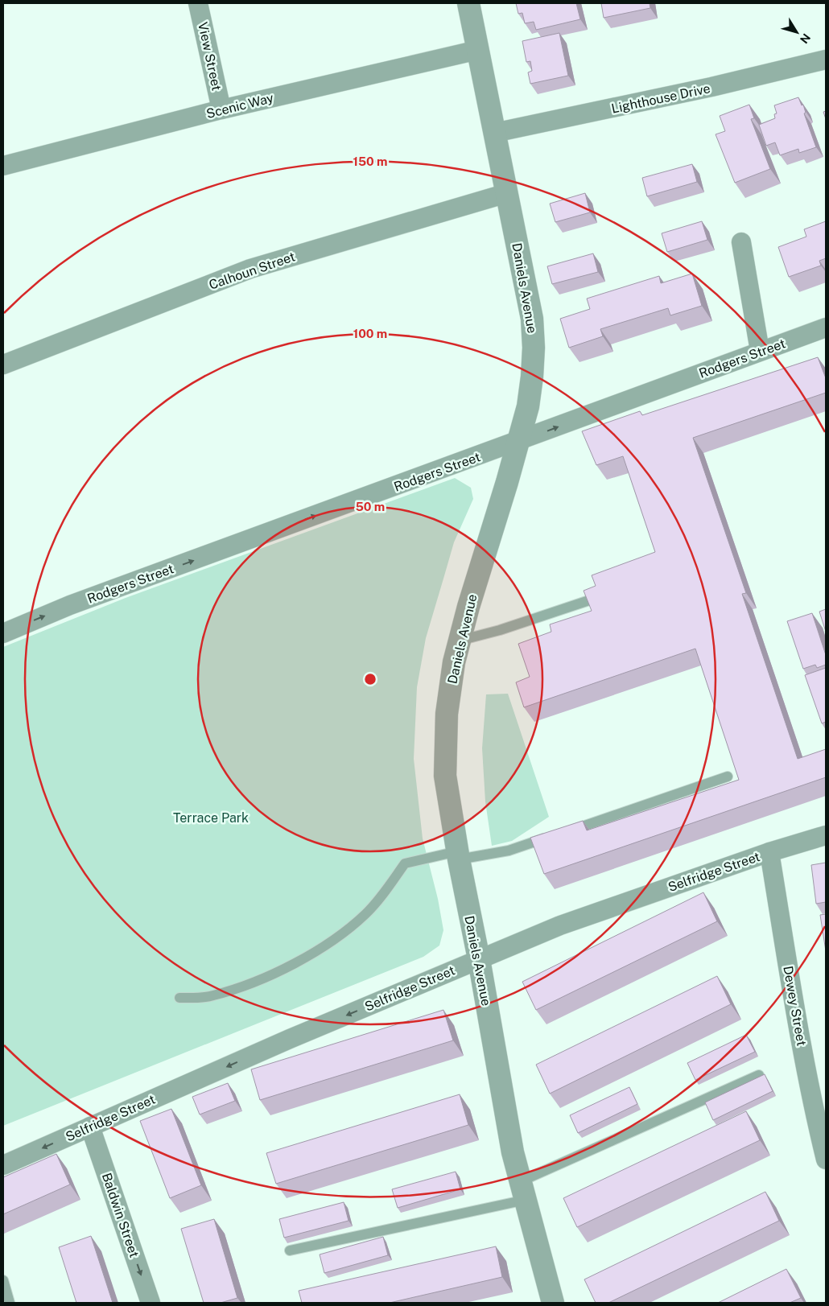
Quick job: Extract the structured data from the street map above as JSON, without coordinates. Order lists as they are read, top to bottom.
{
  "streets": {
    "street": [
      "View Street",
      "Lighthouse Drive",
      "Scenic Way",
      "Calhoun Street",
      "Daniels Avenue",
      "Rodgers Street",
      "Selfridge Street",
      "Dewey Street",
      "Baldwin Street"
    ]
  },
  "crossings": [
    ["View Street", "Scenic Way"],
    ["Lighthouse Drive", "Daniels Avenue"],
    ["Scenic Way", "Daniels Avenue"],
    ["Calhoun Street", "Daniels Avenue"],
    ["Daniels Avenue", "Rodgers Street"],
    ["Daniels Avenue", "Selfridge Street"],
    ["Selfridge Street", "Dewey Street"],
    ["Selfridge Street", "Baldwin Street"]
  ],
  "one_way": ["Rodgers Street", "Selfridge Street", "Baldwin Street"],
  "parks": ["Terrace Park"],
  "north": "bottom right",
  "rings": ["150 m", "100 m", "50 m"]
}
